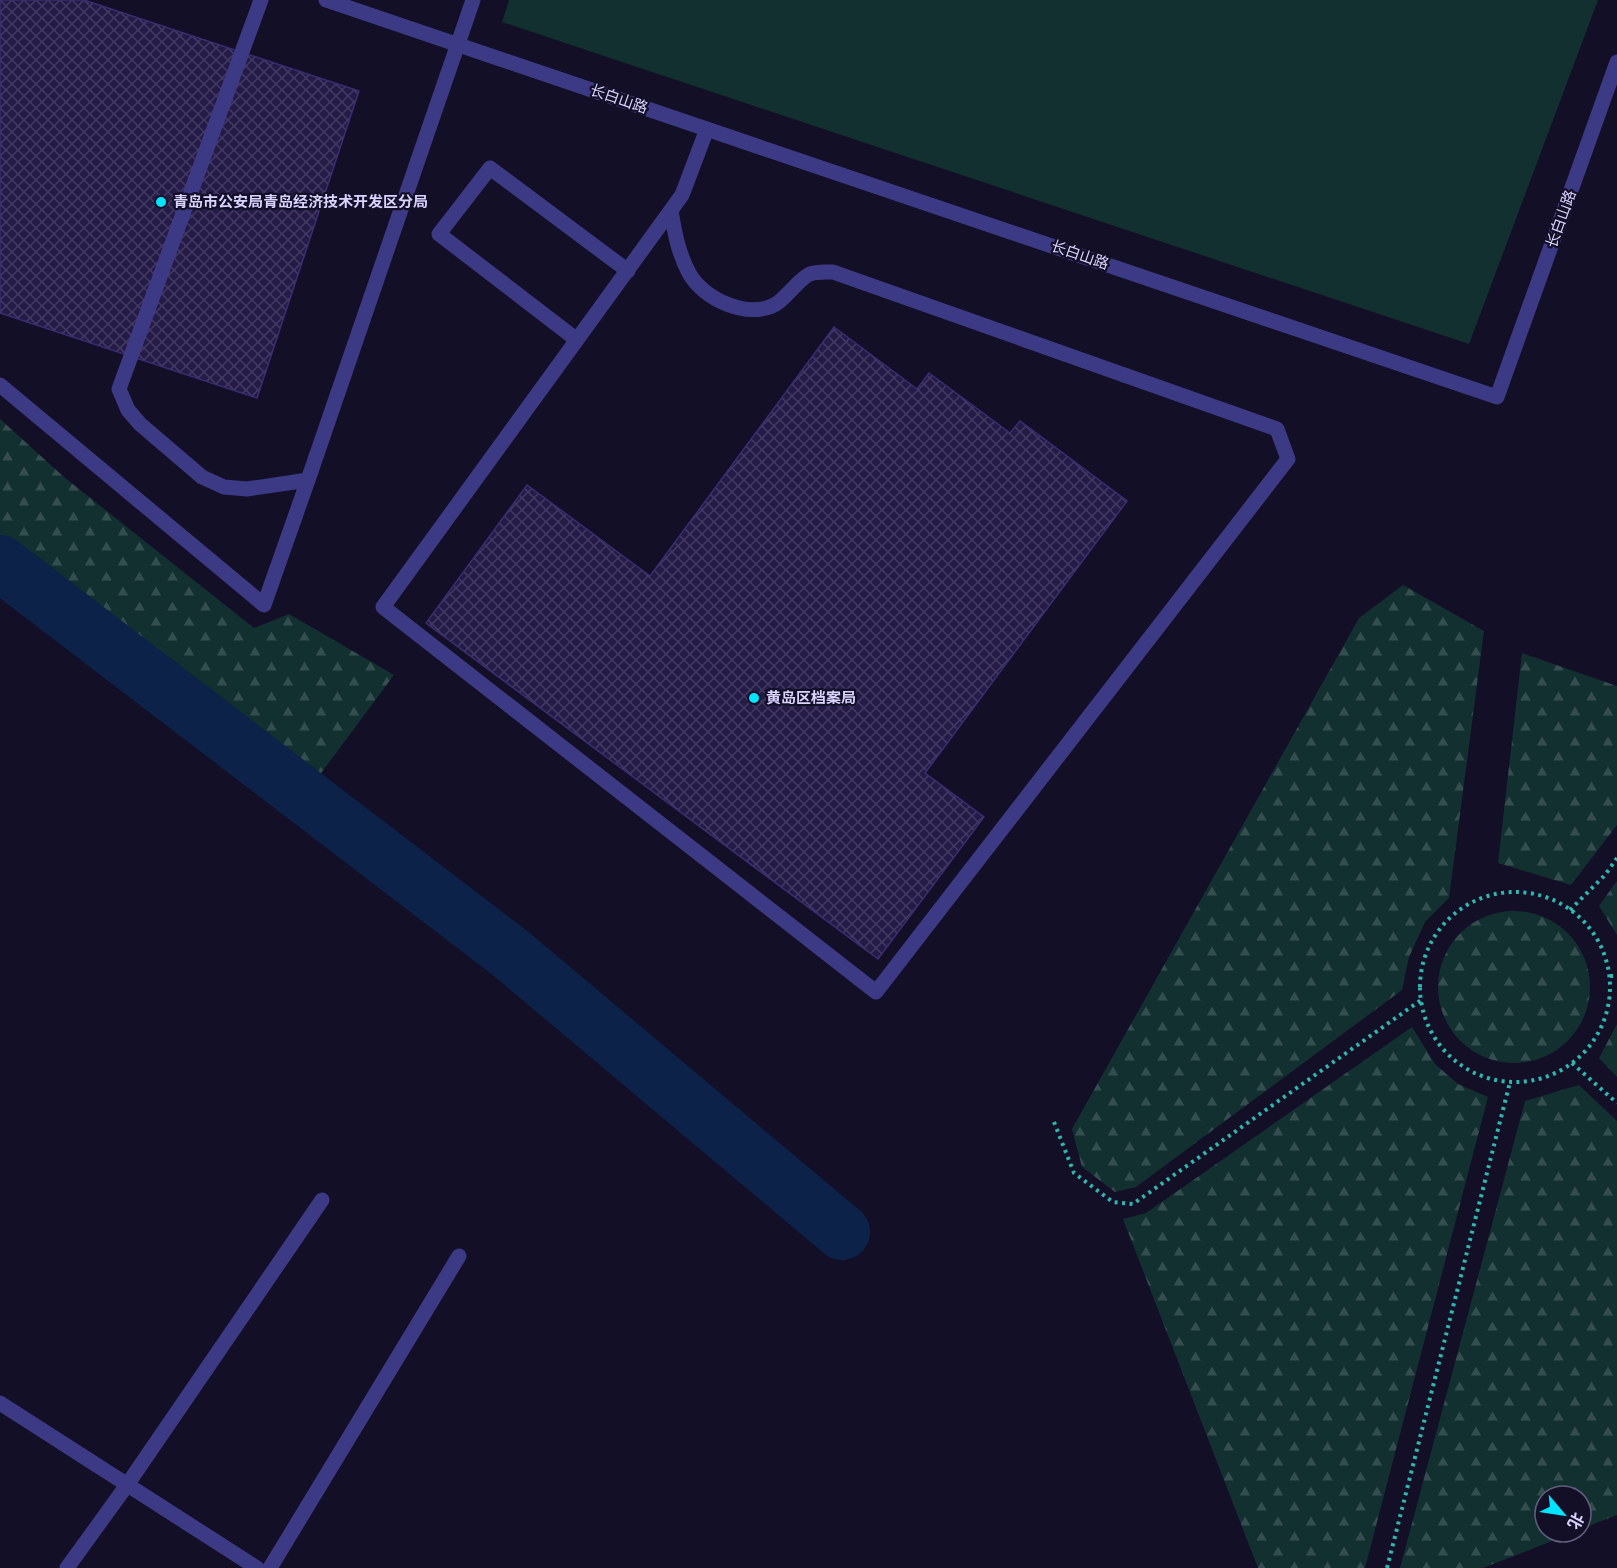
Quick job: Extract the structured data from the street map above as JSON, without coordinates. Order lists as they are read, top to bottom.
{
  "streets": {
    "street": ["长白山路"]
  },
  "places": ["青岛市公安局青岛经济技术开发区分局", "黄岛区档案局"],
  "north": "bottom right"
}
